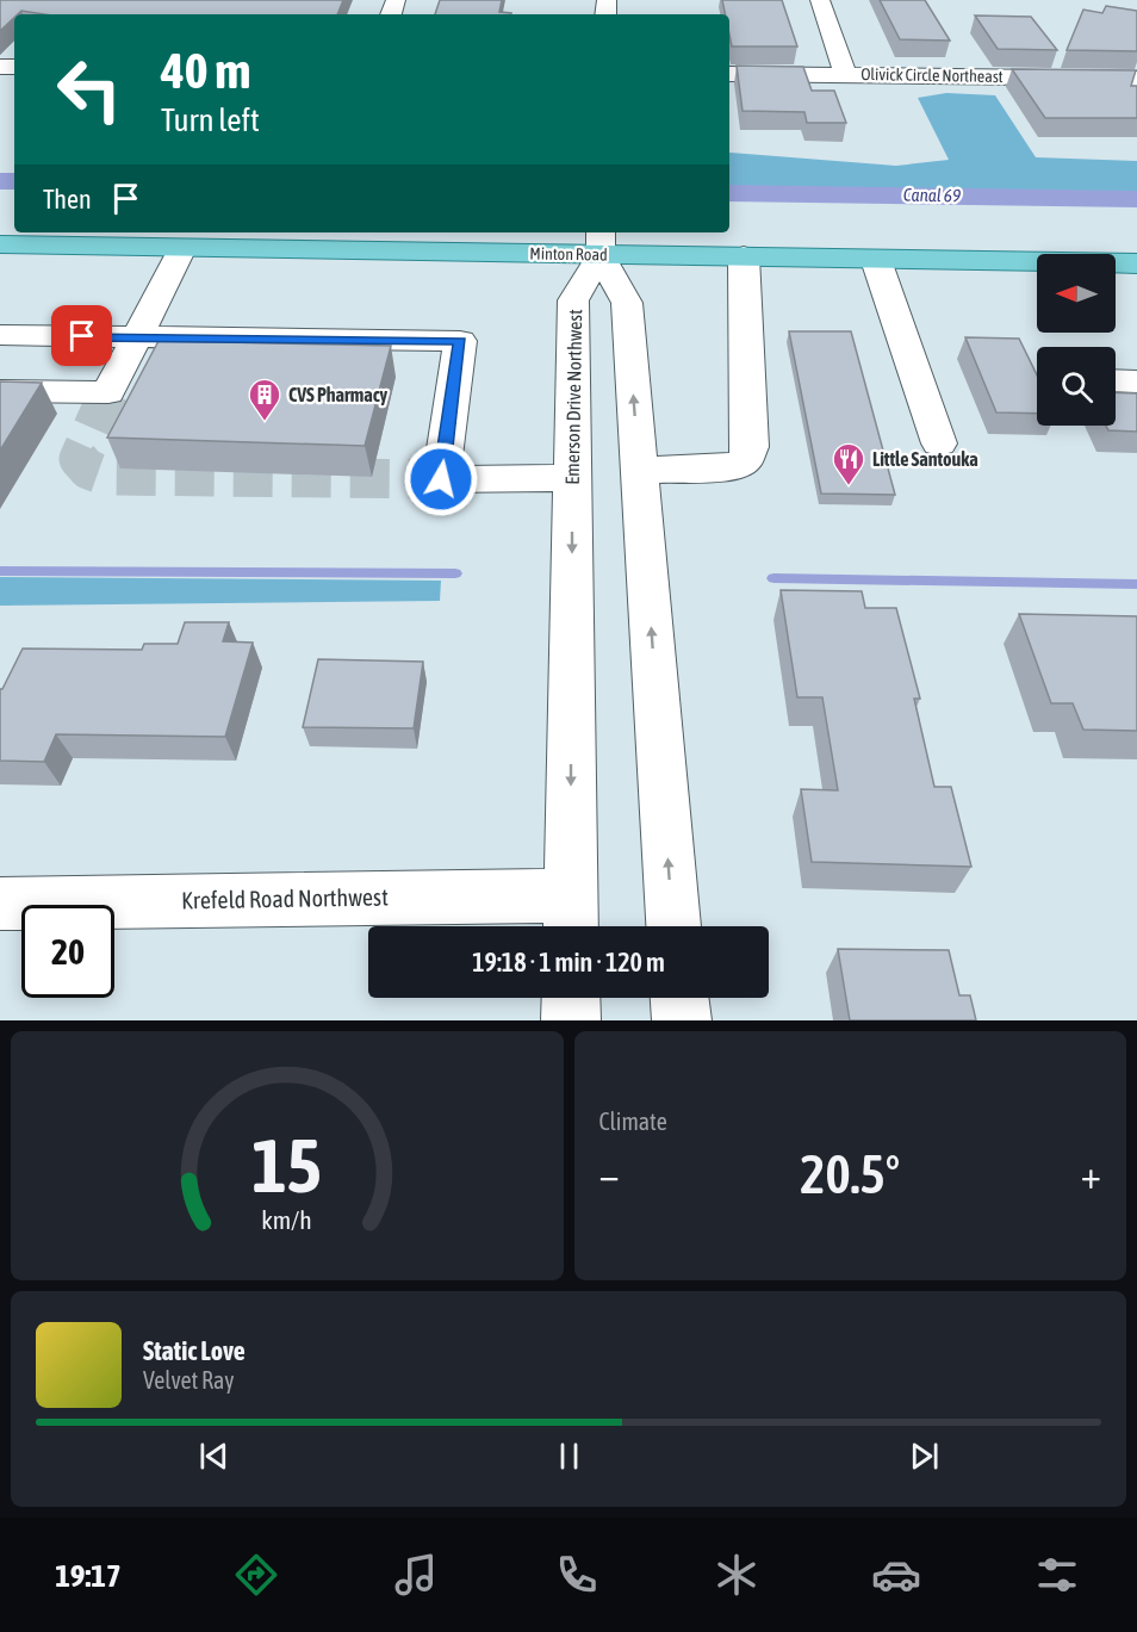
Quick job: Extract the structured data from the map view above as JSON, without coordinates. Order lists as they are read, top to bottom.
{
  "streets": {
    "main road": ["Minton Road"],
    "street": ["Olivick Circle Northeast", "Emerson Drive Northwest", "Krefeld Road Northwest"]
  },
  "crossings": [
    ["Minton Road", "Emerson Drive Northwest"],
    ["Emerson Drive Northwest", "Krefeld Road Northwest"]
  ],
  "water": ["Canal 69"],
  "places": {
    "building": ["CVS Pharmacy"],
    "restaurant": ["Little Santouka"]
  },
  "north": "left",
  "page": {
    "turn": ["40 m", "Turn left"],
    "then": "Then",
    "limit": "20",
    "trip": "19:18 · 1 min · 120 m",
    "tile": "Climate",
    "heat": ["−", "20.5°", "+"],
    "song": ["Static Love", "Velvet Ray"],
    "tabs": "19:17",
    "gauge": ["15", "km/h"]
  }
}
